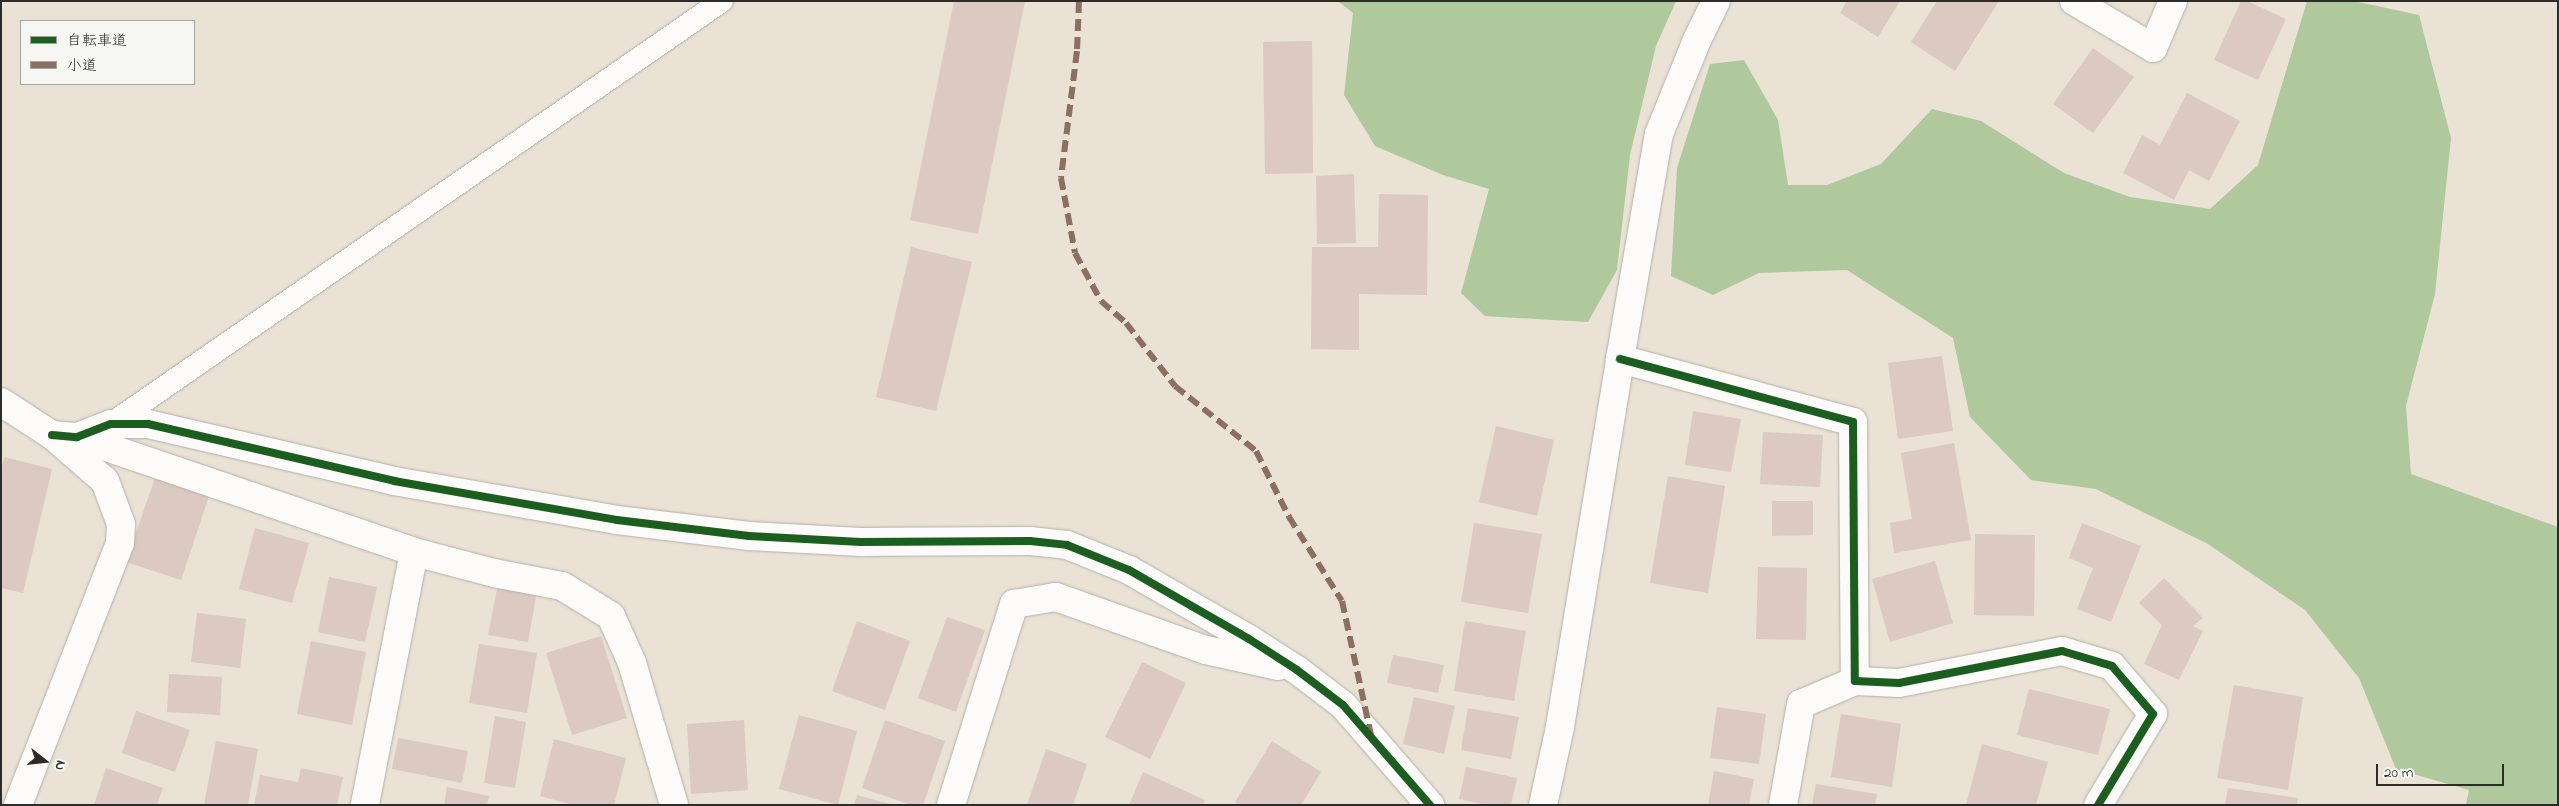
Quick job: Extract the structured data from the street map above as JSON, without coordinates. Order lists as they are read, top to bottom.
{
  "legend": ["自転車道", "小道"],
  "scale_bar": "20 m",
  "north": "right"
}
